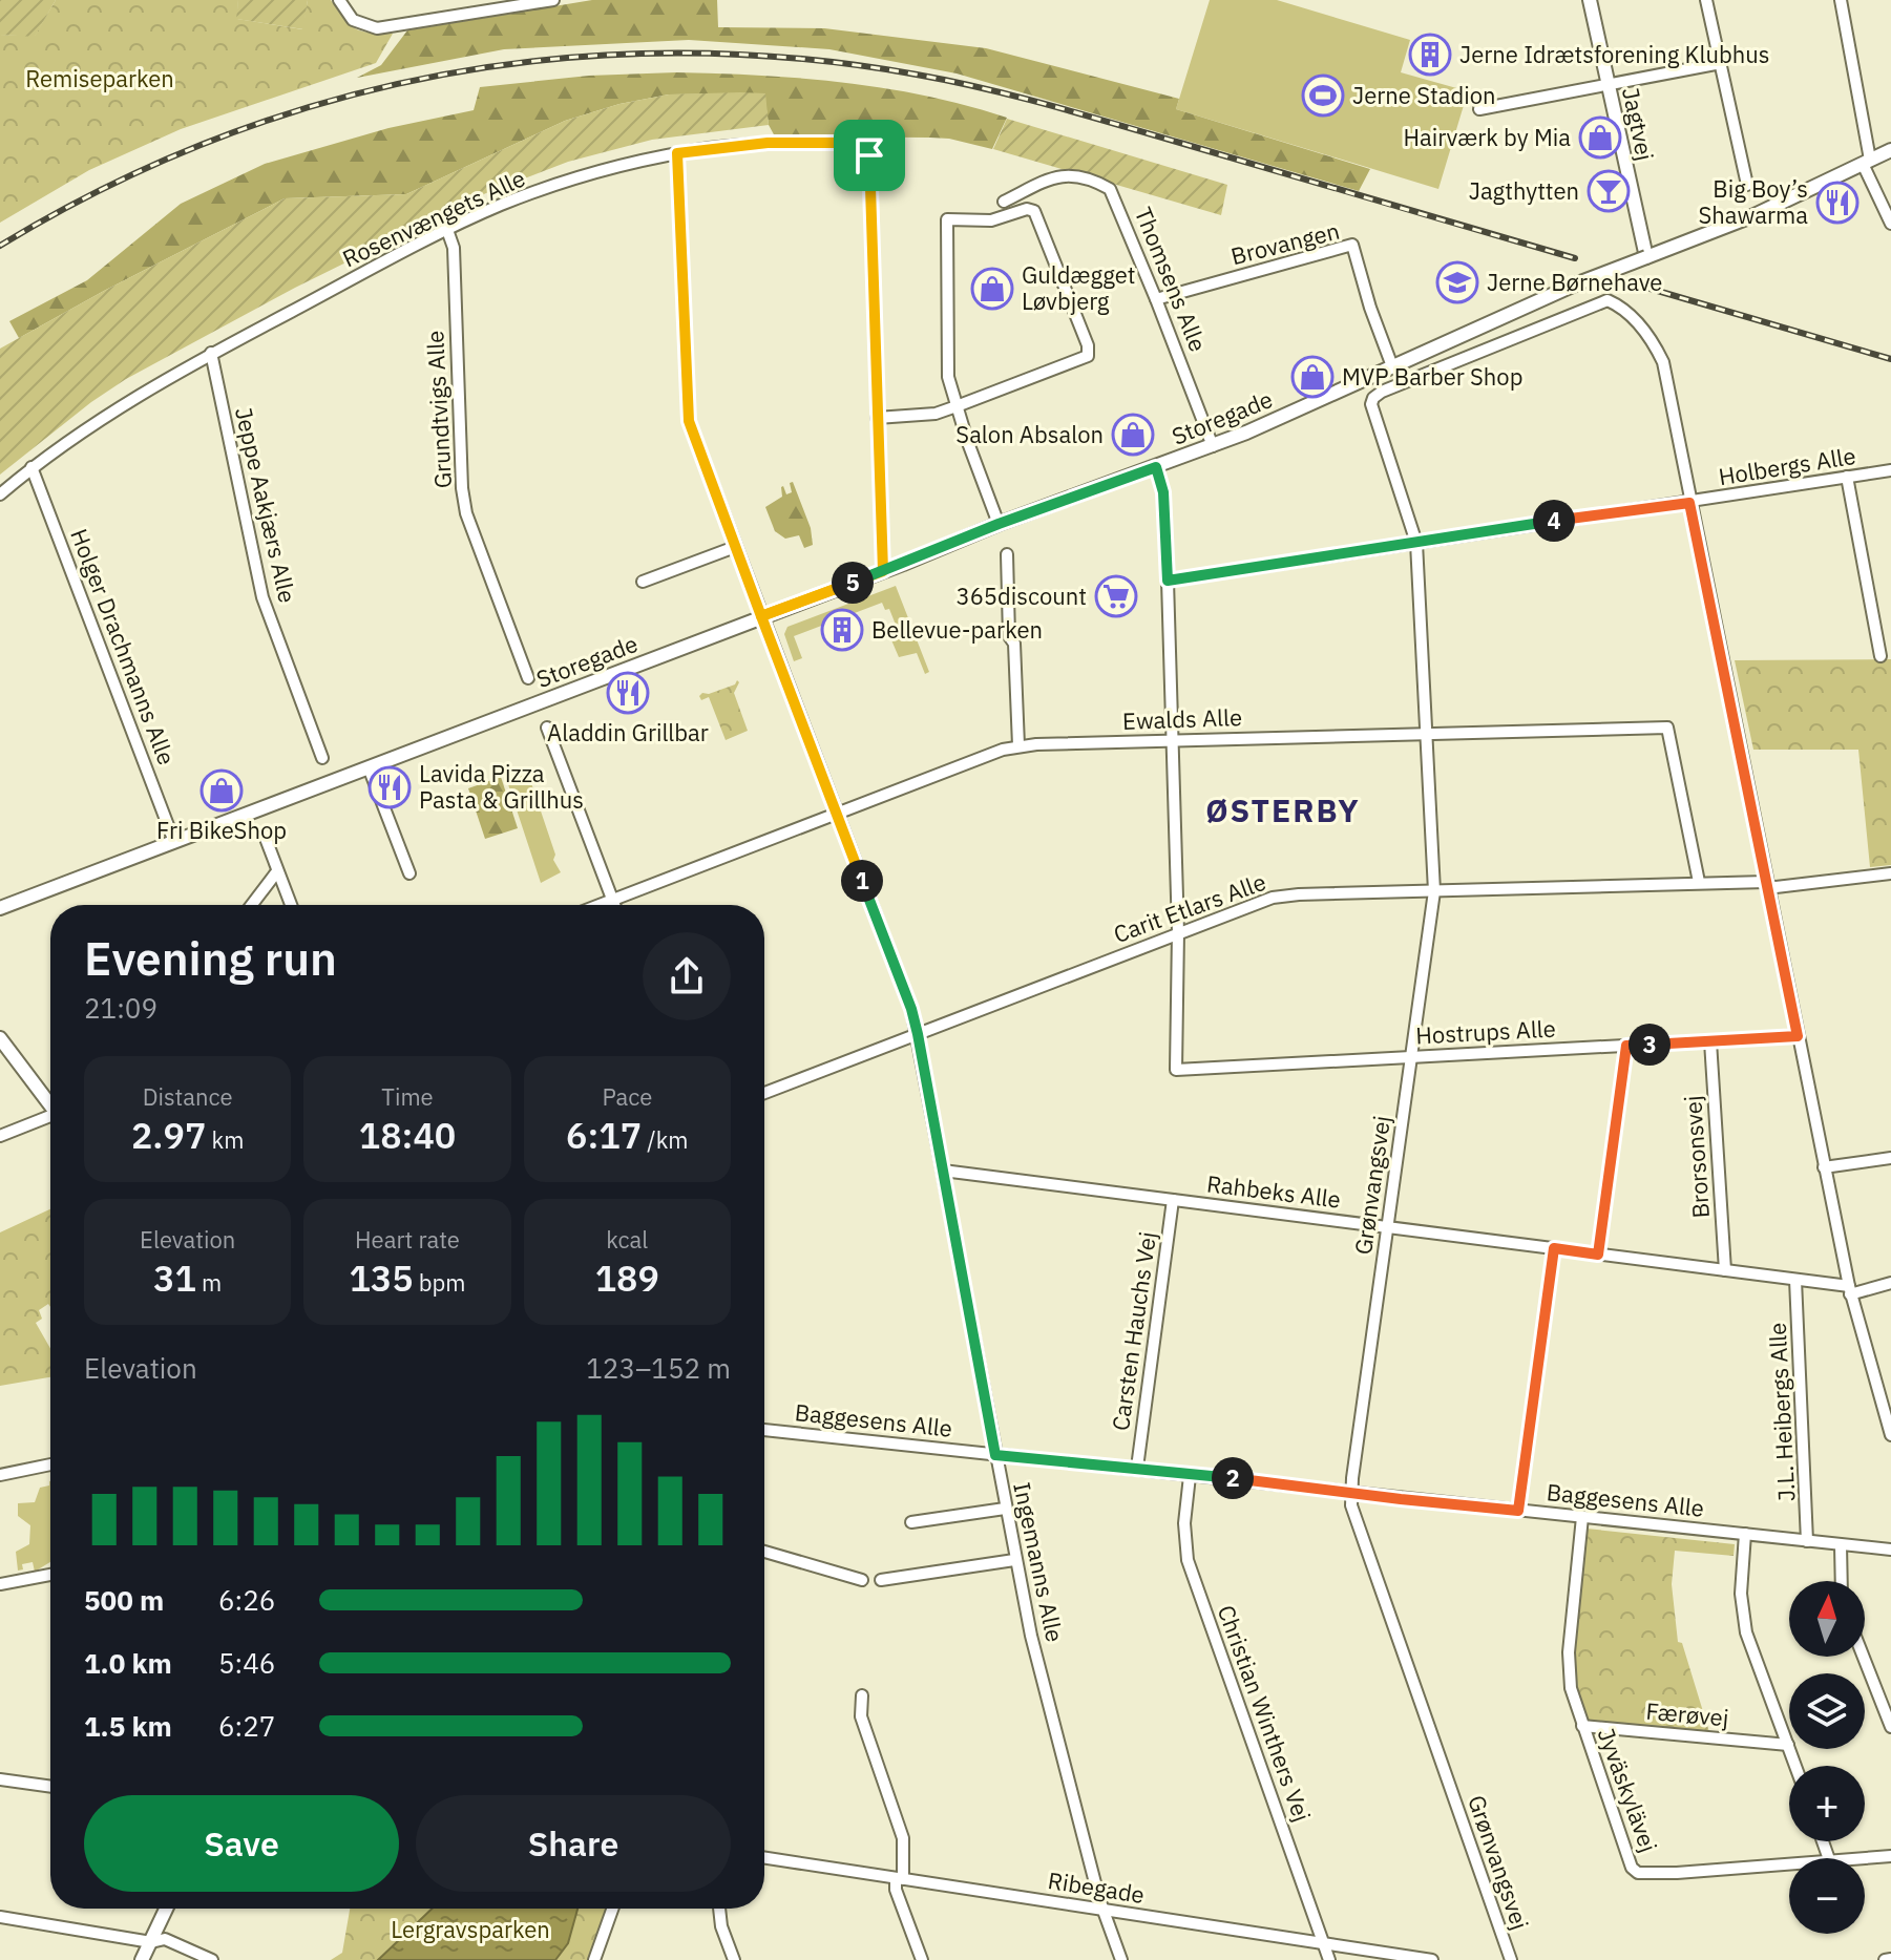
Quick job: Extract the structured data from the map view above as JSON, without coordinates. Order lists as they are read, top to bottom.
{
  "streets": {
    "street": [
      "Jagtvej",
      "Rosenvængets Alle",
      "Brovangen",
      "Thomsens Alle",
      "Grundtvigs Alle",
      "Storegade",
      "Holbergs Alle",
      "Jeppe Aakjærs Alle",
      "Holger Drachmanns Alle",
      "Ewalds Alle",
      "Carit Etlars Alle",
      "Hostrups Alle",
      "Brorsonsvej",
      "Grønvangsvej",
      "Rahbeks Alle",
      "Carsten Hauchs Vej",
      "J.L. Heibergs Alle",
      "Baggesens Alle",
      "Ingemanns Alle",
      "Christian Winthers Vej",
      "Færøvej",
      "Jyväskylävej",
      "Ribegade"
    ]
  },
  "crossings": [
    ["Jagtvej", "Storegade"],
    ["Rosenvængets Alle", "Grundtvigs Alle"],
    ["Rosenvængets Alle", "Storegade"],
    ["Rosenvængets Alle", "Jeppe Aakjærs Alle"],
    ["Rosenvængets Alle", "Holger Drachmanns Alle"],
    ["Rosenvængets Alle", "Ingemanns Alle"],
    ["Brovangen", "Thomsens Alle"],
    ["Brovangen", "Storegade"],
    ["Thomsens Alle", "Storegade"],
    ["Storegade", "Holger Drachmanns Alle"],
    ["Storegade", "Ingemanns Alle"],
    ["Holbergs Alle", "Grønvangsvej"],
    ["Ewalds Alle", "Carit Etlars Alle"],
    ["Ewalds Alle", "Grønvangsvej"],
    ["Ewalds Alle", "Ingemanns Alle"],
    ["Carit Etlars Alle", "Hostrups Alle"],
    ["Carit Etlars Alle", "Grønvangsvej"],
    ["Carit Etlars Alle", "Ingemanns Alle"],
    ["Hostrups Alle", "Brorsonsvej"],
    ["Hostrups Alle", "Grønvangsvej"],
    ["Brorsonsvej", "Rahbeks Alle"],
    ["Grønvangsvej", "Rahbeks Alle"],
    ["Grønvangsvej", "Baggesens Alle"],
    ["Rahbeks Alle", "Carsten Hauchs Vej"],
    ["Rahbeks Alle", "J.L. Heibergs Alle"],
    ["Rahbeks Alle", "Ingemanns Alle"],
    ["Carsten Hauchs Vej", "Baggesens Alle"],
    ["J.L. Heibergs Alle", "Baggesens Alle"],
    ["Baggesens Alle", "Ingemanns Alle"],
    ["Baggesens Alle", "Christian Winthers Vej"],
    ["Baggesens Alle", "Jyväskylävej"],
    ["Ingemanns Alle", "Ribegade"],
    ["Christian Winthers Vej", "Ribegade"],
    ["Færøvej", "Jyväskylävej"]
  ],
  "districts": ["ØSTERBY"],
  "parks": ["Remiseparken", "Lergravsparken"],
  "places": {
    "building": ["Jerne Idrætsforening Klubhus", "Bellevue-parken"],
    "sports": ["Jerne Stadion"],
    "shop": [
      "Hairværk by Mia",
      "Guldægget Løvbjerg",
      "MVP Barber Shop",
      "Salon Absalon",
      "Fri BikeShop"
    ],
    "bar": ["Jagthytten"],
    "restaurant": ["Big Boy’s Shawarma", "Aladdin Grillbar", "Lavida Pizza Pasta & Grillhus"],
    "school or university": ["Jerne Børnehave"],
    "supermarket": ["365discount"]
  },
  "north": "top",
  "page": {
    "pins": [
      "4",
      "5",
      "1",
      "3",
      "2"
    ],
    "heading": ["Evening run", "21:09"],
    "stats": [
      ["Distance", "2.97 km"],
      ["Time", "18:40"],
      ["Pace", "6:17 /km"],
      ["Elevation", "31 m"],
      ["Heart rate", "135 bpm"],
      ["kcal", "189"]
    ],
    "chart": ["Elevation", "123–152 m"],
    "list": [
      {
        "name": "500 m",
        "note": "6:26"
      },
      {
        "name": "1.0 km",
        "note": "5:46"
      },
      {
        "name": "1.5 km",
        "note": "6:27"
      }
    ],
    "map_buttons": ["+", "−"],
    "buttons": ["Save", "Share"]
  }
}
